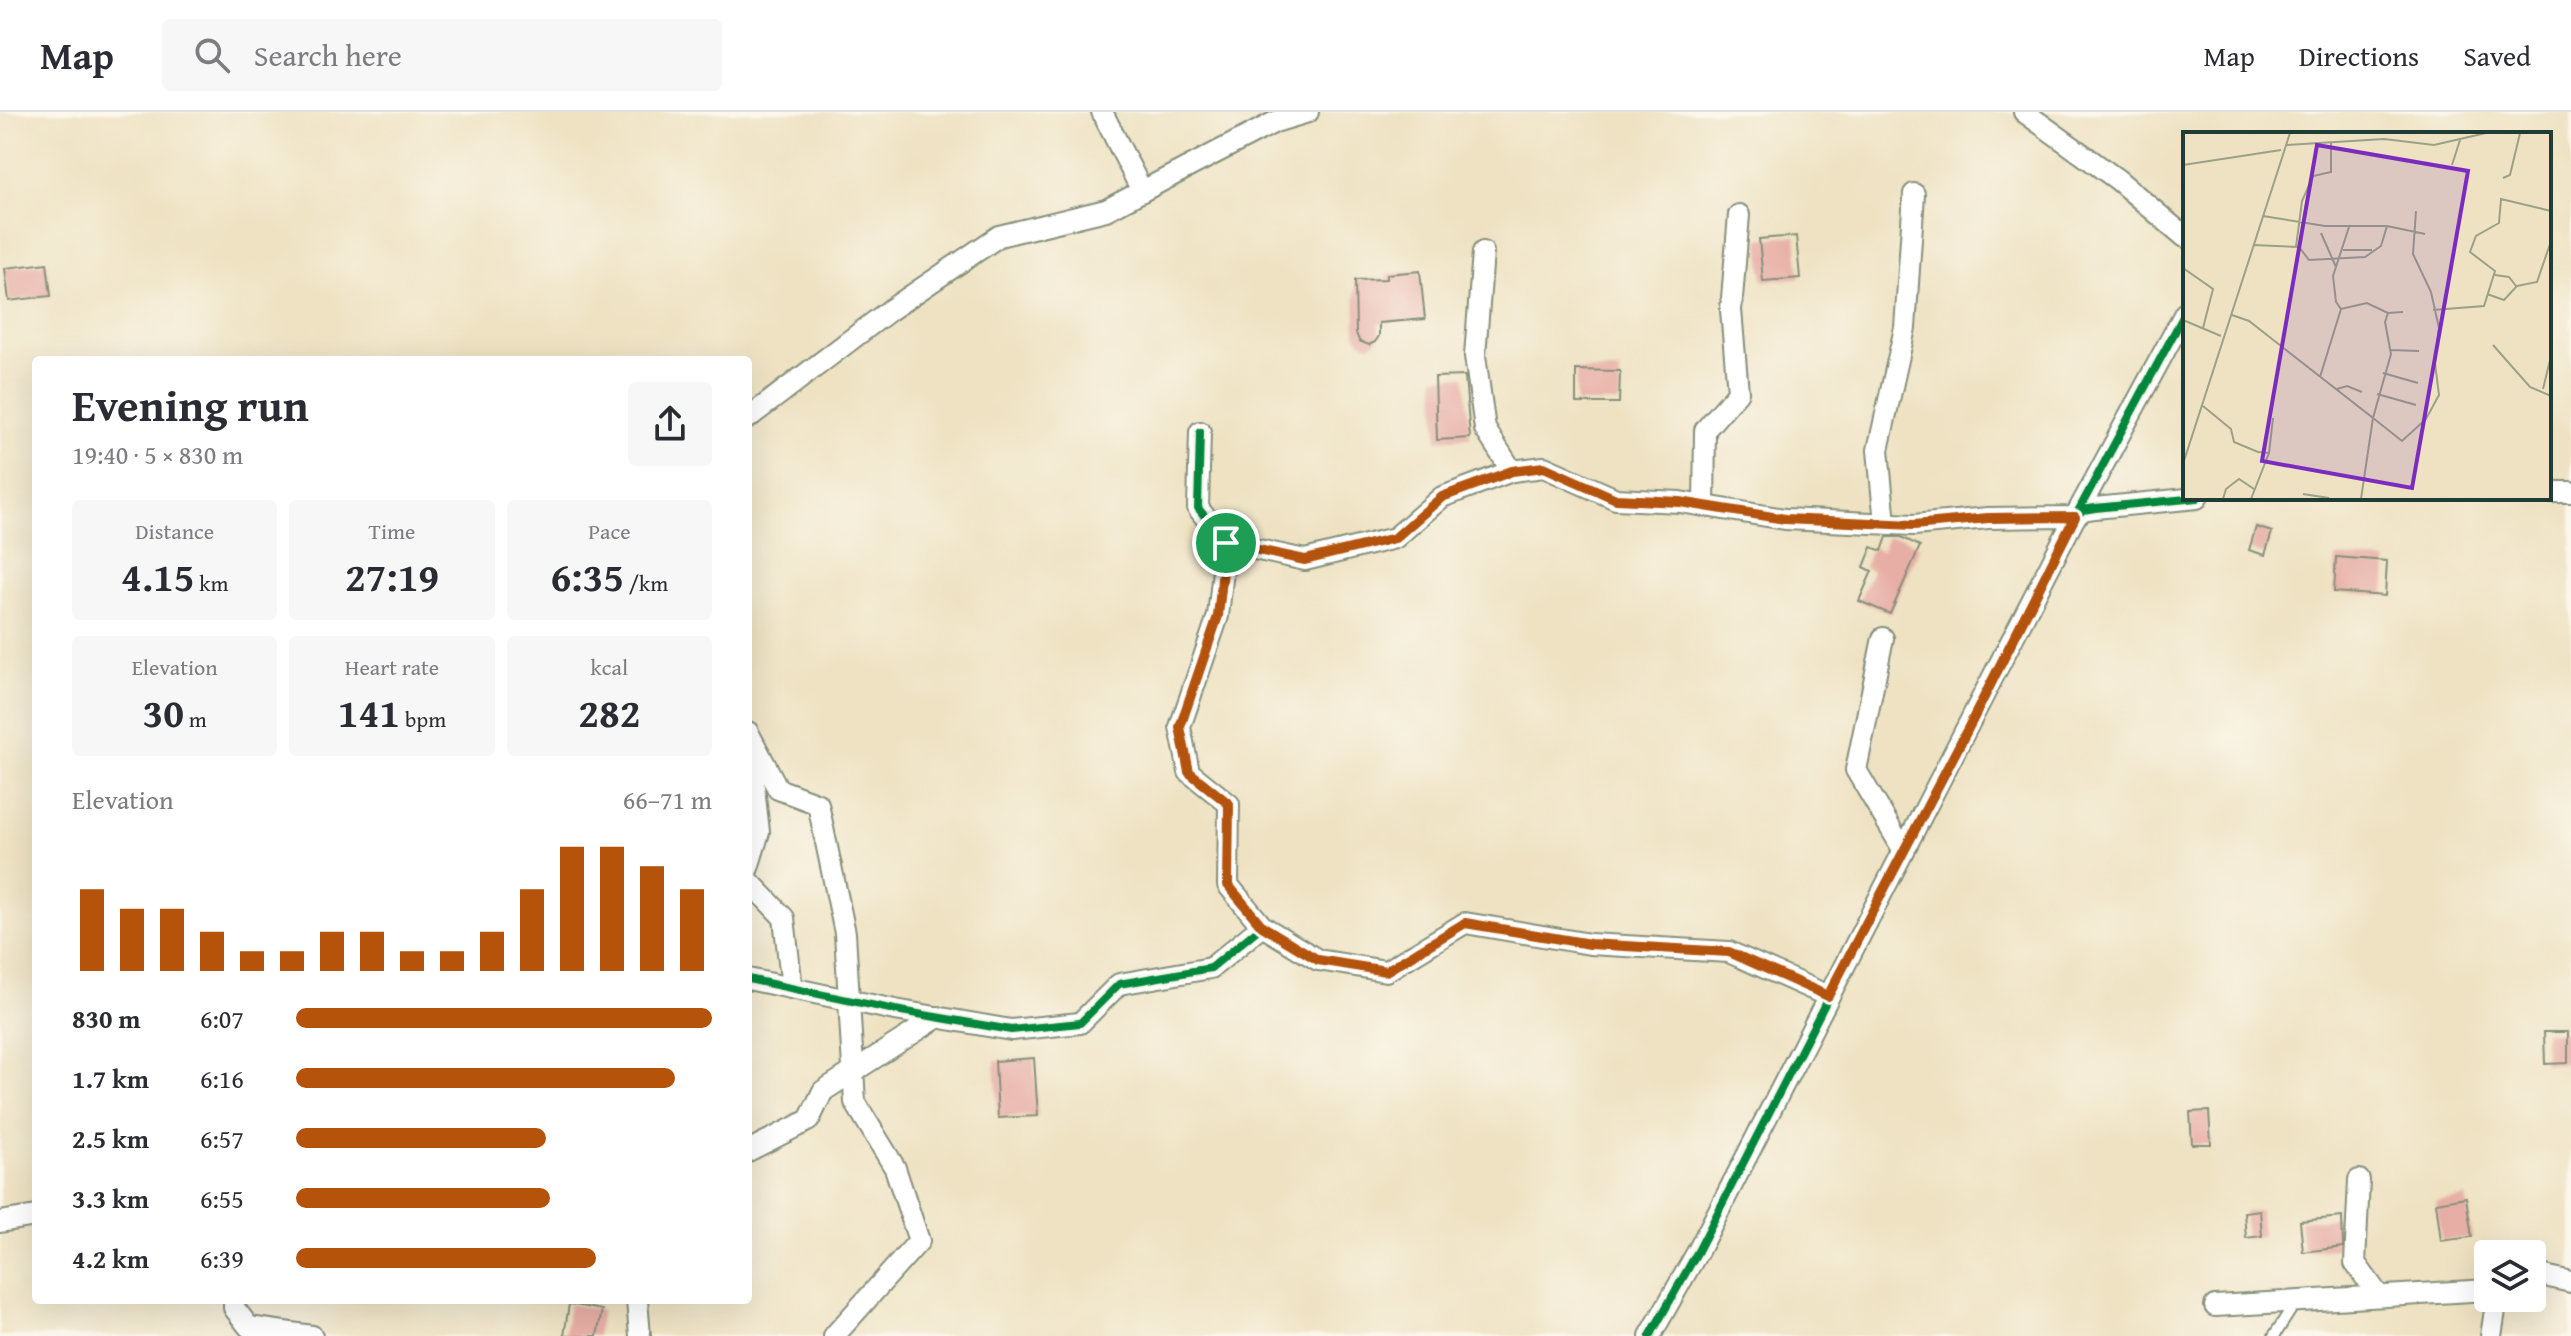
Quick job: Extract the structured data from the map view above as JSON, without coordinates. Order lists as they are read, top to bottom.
{
  "page": {
    "header": "Map",
    "search": "Search here",
    "nav": ["Map", "Directions", "Saved"],
    "heading": ["Evening run", "19:40 · 5 × 830 m"],
    "stats": [
      ["Distance", "4.15 km"],
      ["Time", "27:19"],
      ["Pace", "6:35 /km"],
      ["Elevation", "30 m"],
      ["Heart rate", "141 bpm"],
      ["kcal", "282"]
    ],
    "chart": ["Elevation", "66–71 m"],
    "list": [
      {
        "name": "830 m",
        "note": "6:07"
      },
      {
        "name": "1.7 km",
        "note": "6:16"
      },
      {
        "name": "2.5 km",
        "note": "6:57"
      },
      {
        "name": "3.3 km",
        "note": "6:55"
      },
      {
        "name": "4.2 km",
        "note": "6:39"
      }
    ]
  }
}
